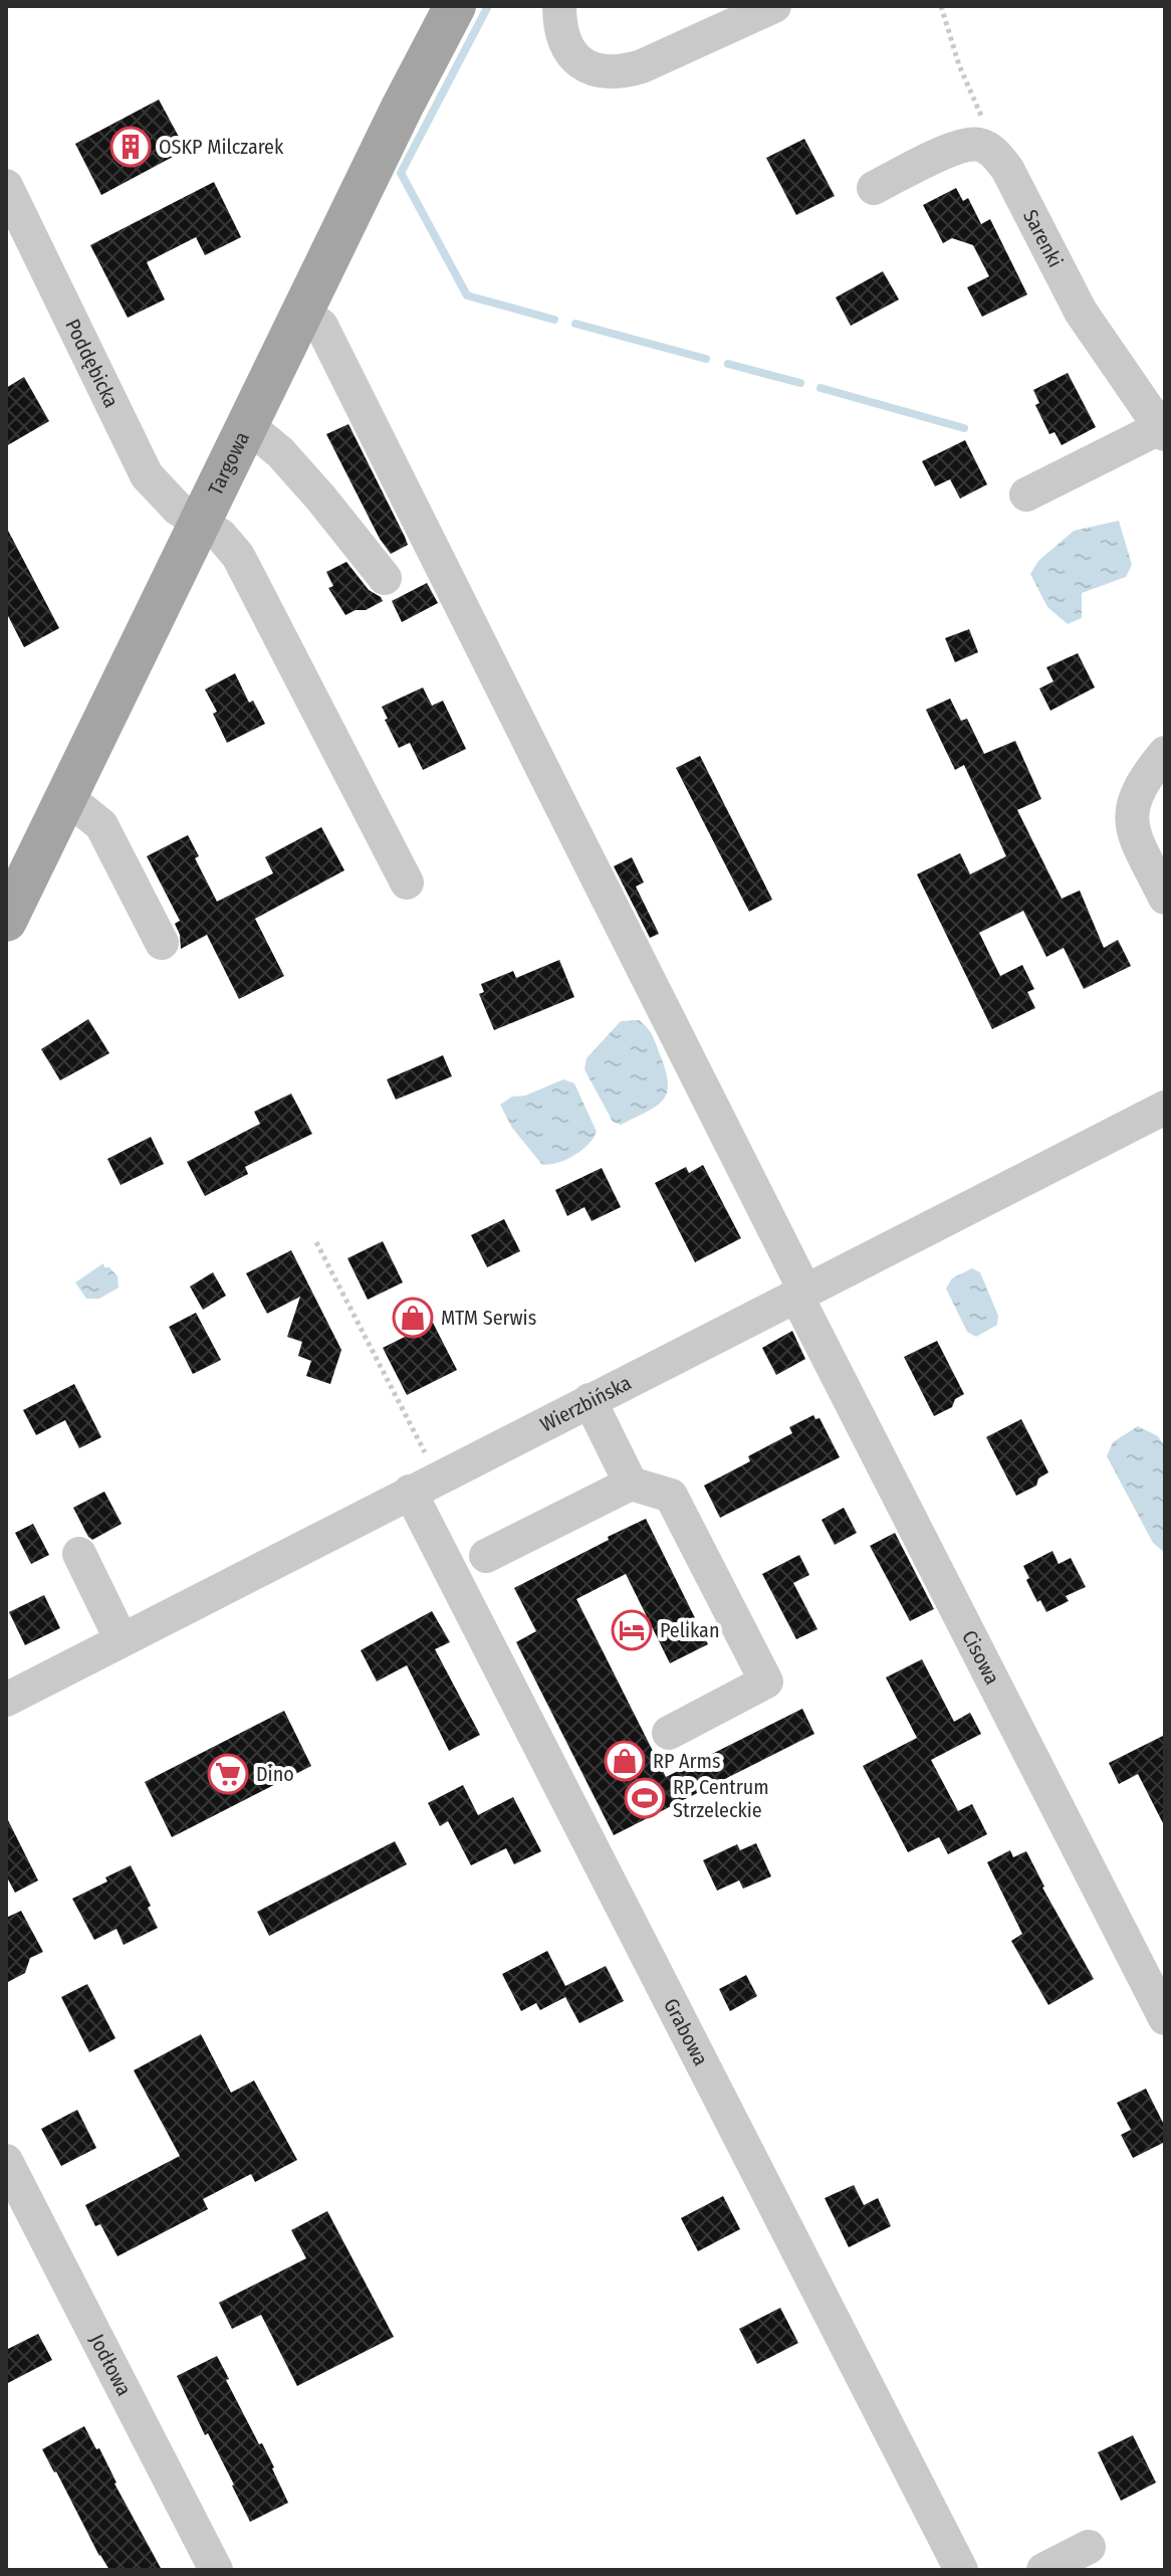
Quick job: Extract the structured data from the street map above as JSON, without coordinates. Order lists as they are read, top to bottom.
{
  "streets": {
    "main road": ["Targowa"],
    "street": [
      "Sarenki",
      "Poddębicka",
      "Wierzbińska",
      "Cisowa",
      "Grabowa",
      "Jodłowa"
    ]
  },
  "crossings": [
    ["Poddębicka", "Targowa"],
    ["Targowa", "Cisowa"],
    ["Wierzbińska", "Cisowa"],
    ["Wierzbińska", "Grabowa"]
  ],
  "places": {
    "building": ["OSKP Milczarek"],
    "shop": ["MTM Serwis", "RP Arms"],
    "hotel": ["Pelikan"],
    "supermarket": ["Dino"],
    "sports": ["RP Centrum Strzeleckie"]
  }
}
